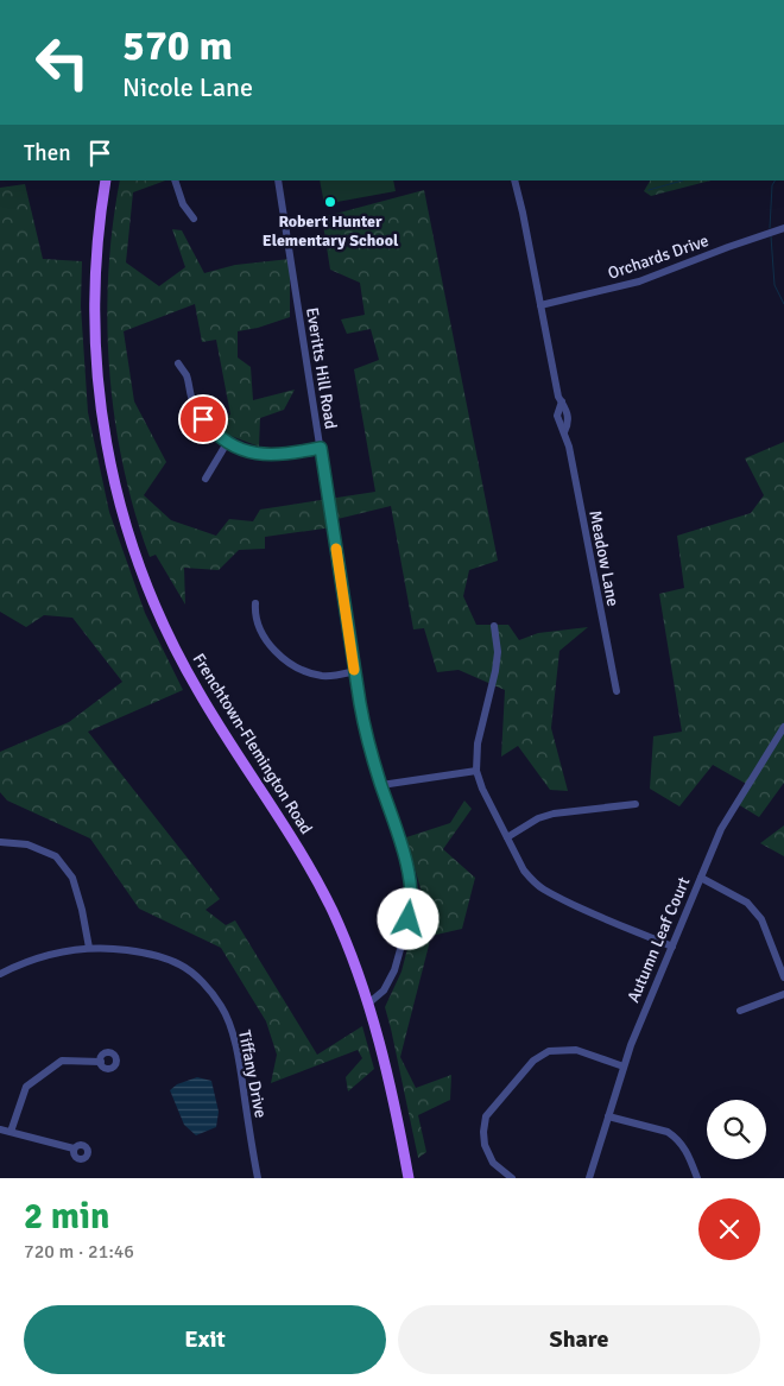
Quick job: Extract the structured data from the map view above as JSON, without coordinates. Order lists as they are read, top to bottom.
{
  "streets": {
    "main road": ["Frenchtown-Flemington Road"],
    "street": [
      "Orchards Drive",
      "Everitts Hill Road",
      "Meadow Lane",
      "Autumn Leaf Court",
      "Tiffany Drive"
    ]
  },
  "crossings": [
    ["Orchards Drive", "Meadow Lane"],
    ["Everitts Hill Road", "Frenchtown-Flemington Road"]
  ],
  "places": ["Robert Hunter Elementary School"],
  "page": {
    "turn": ["570 m", "Nicole Lane"],
    "then": "Then",
    "heading": ["2 min", "720 m · 21:46"],
    "buttons": ["Exit", "Share"]
  }
}
